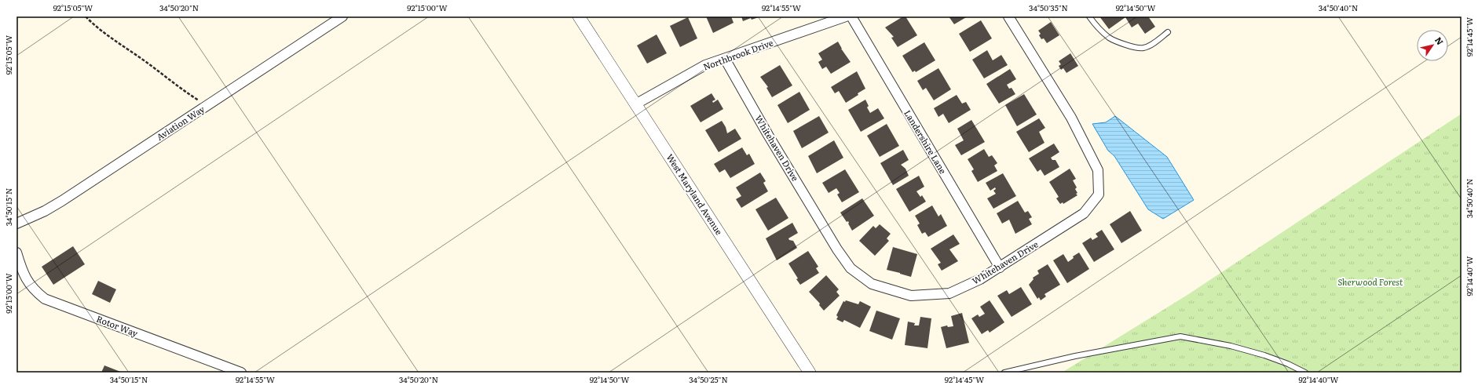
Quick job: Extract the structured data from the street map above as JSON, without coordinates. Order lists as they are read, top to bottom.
{
  "streets": {
    "street": [
      "Northbrook Drive",
      "Aviation Way",
      "Landershire Lane",
      "Whitehaven Drive",
      "West Maryland Avenue",
      "Rotor Way"
    ]
  },
  "crossings": [
    ["Northbrook Drive", "Whitehaven Drive"],
    ["Northbrook Drive", "West Maryland Avenue"],
    ["Landershire Lane", "Whitehaven Drive"]
  ],
  "parks": ["Sherwood Forest"],
  "north": "top right",
  "coordinates": [
    "92°15'05\"W",
    "34°50'20\"N",
    "92°15'00\"W",
    "92°14'55\"W",
    "34°50'35\"N",
    "92°14'50\"W",
    "34°50'40\"N",
    "92°14'45\"W",
    "34°50'15\"N",
    "92°14'40\"W",
    "34°50'25\"N"
  ]
}
